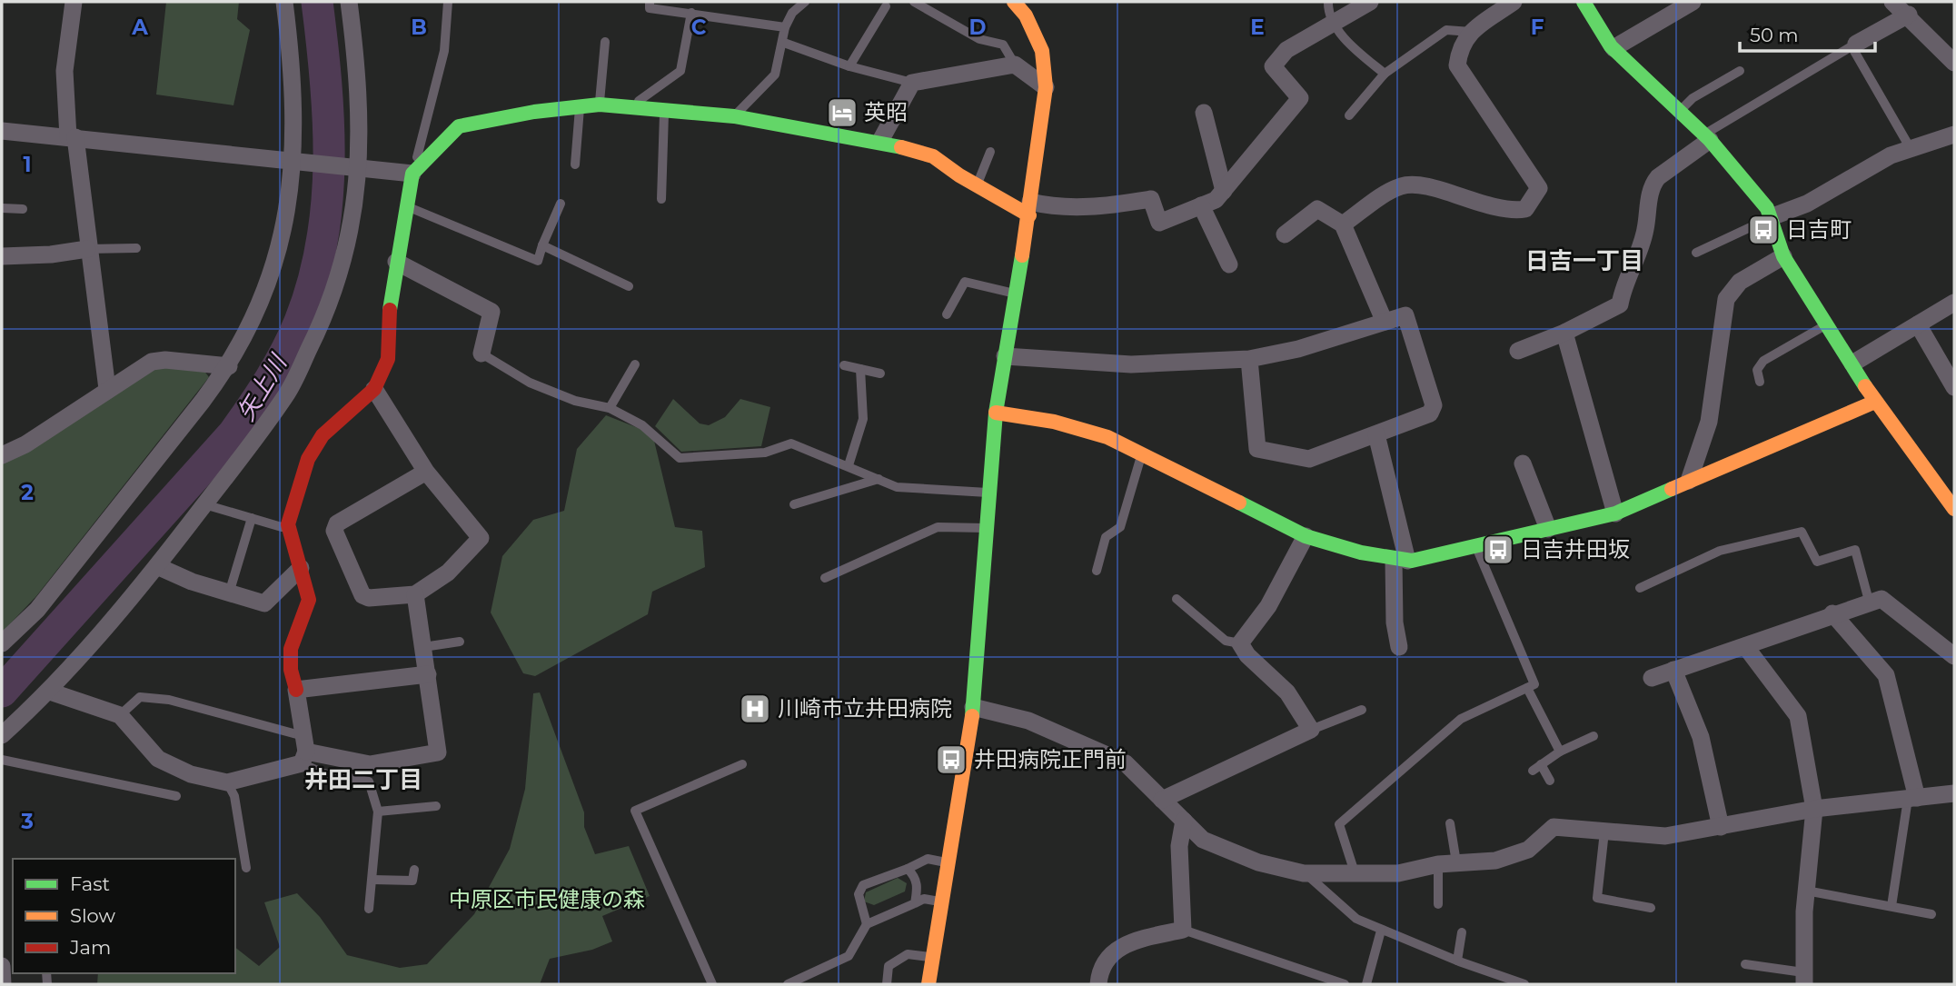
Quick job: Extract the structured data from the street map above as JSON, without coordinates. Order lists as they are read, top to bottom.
{
  "districts": ["日吉一丁目", "井田二丁目"],
  "water": ["矢上川"],
  "parks": ["中原区市民健康の森"],
  "places": {
    "hotel": ["英昭"],
    "bus stop": ["日吉町", "日吉井田坂", "井田病院正門前"],
    "hospital": ["川崎市立井田病院"]
  },
  "legend": ["Fast", "Slow", "Jam"],
  "scale_bar": "50 m",
  "grid": {
    "columns": [
      "A",
      "B",
      "C",
      "D",
      "E",
      "F"
    ],
    "rows": ["1", "2", "3"]
  }
}
